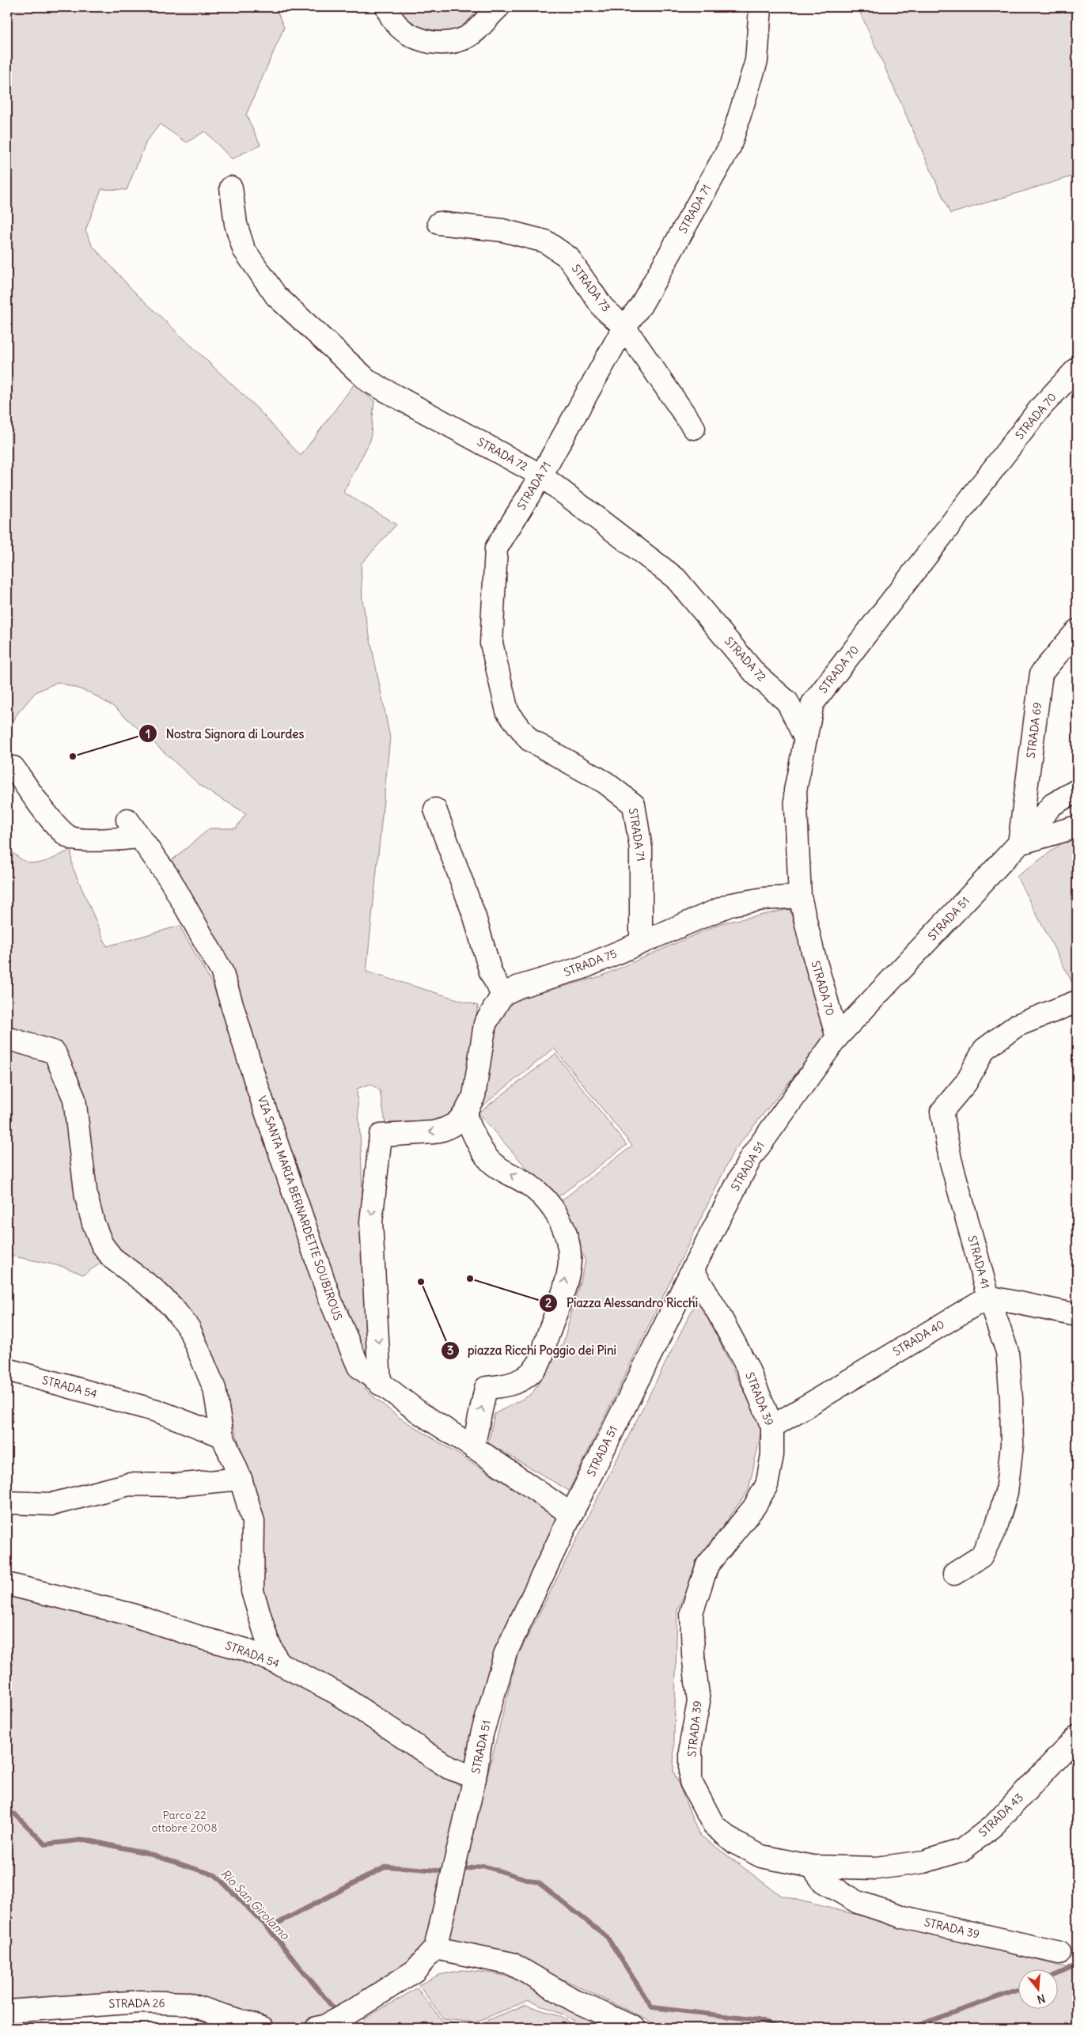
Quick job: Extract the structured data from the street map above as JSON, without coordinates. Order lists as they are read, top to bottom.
{
  "streets": {
    "street": [
      "STRADA 71",
      "STRADA 73",
      "STRADA 70",
      "STRADA 72",
      "STRADA 69",
      "STRADA 51",
      "STRADA 75",
      "VIA SANTA MARIA BERNARDETTE SOUBIROUS",
      "STRADA 41",
      "STRADA 40",
      "STRADA 54",
      "STRADA 39",
      "STRADA 43",
      "STRADA 26"
    ]
  },
  "crossings": [
    ["STRADA 71", "STRADA 73"],
    ["STRADA 71", "STRADA 72"],
    ["STRADA 71", "STRADA 75"],
    ["STRADA 70", "STRADA 72"],
    ["STRADA 70", "STRADA 51"],
    ["STRADA 70", "STRADA 75"],
    ["STRADA 69", "STRADA 51"],
    ["STRADA 51", "VIA SANTA MARIA BERNARDETTE SOUBIROUS"],
    ["STRADA 51", "STRADA 54"],
    ["STRADA 51", "STRADA 39"],
    ["STRADA 41", "STRADA 40"],
    ["STRADA 40", "STRADA 39"],
    ["STRADA 39", "STRADA 43"]
  ],
  "water": ["Rio San Girolamo"],
  "parks": ["Parco 22 ottobre 2008"],
  "places": ["Nostra Signora di Lourdes", "Piazza Alessandro Ricchi", "piazza Ricchi Poggio dei Pini"],
  "north": "bottom"
}
